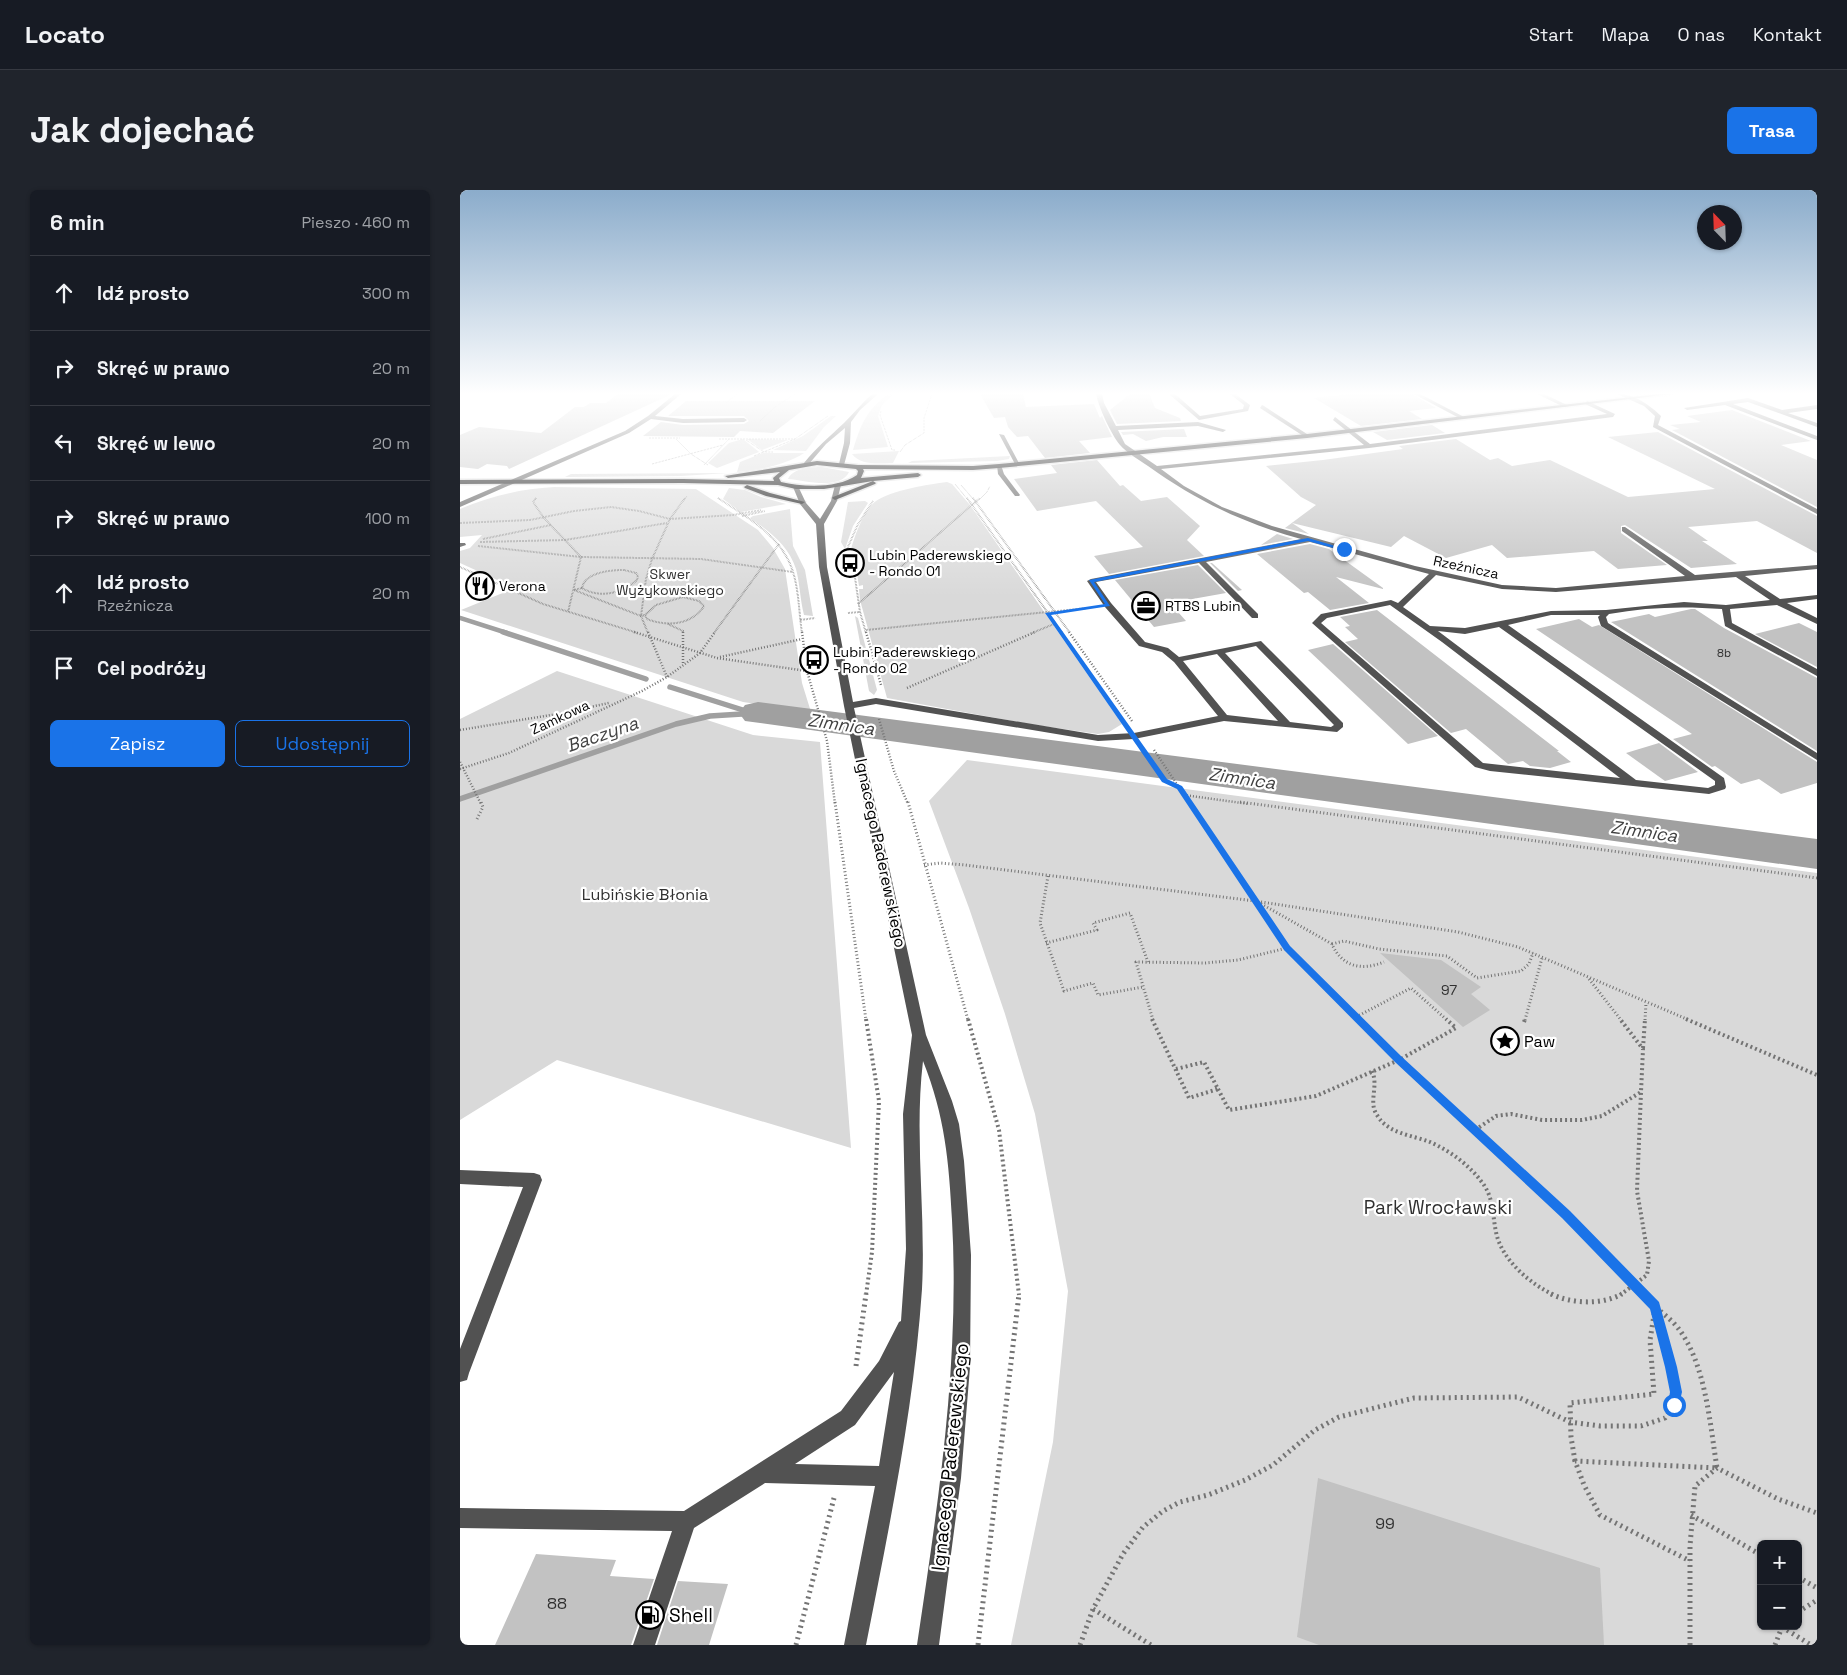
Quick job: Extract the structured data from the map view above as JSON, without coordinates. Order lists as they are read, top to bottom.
{
  "streets": {
    "street": ["Rzeźnicza", "Ignacego Paderewskiego"],
    "path": ["Zamkowa"]
  },
  "water": ["Zimnica", "Baczyna"],
  "parks": ["Skwer Wyżykowskiego", "Lubińskie Błonia", "Park Wrocławski"],
  "places": {
    "bus stop": ["Lubin Paderewskiego - Rondo 01", "Lubin Paderewskiego - Rondo 02"],
    "restaurant": ["Verona"],
    "office": ["RTBS Lubin"],
    "place": ["Paw"],
    "fuel station": ["Shell"]
  },
  "house_numbers": [
    "8b",
    "97",
    "99",
    "88"
  ],
  "north": "top left",
  "page": {
    "header": "Locato",
    "nav": [
      "Start",
      "Mapa",
      "O nas",
      "Kontakt"
    ],
    "buttons": [
      "Trasa",
      ["Zapisz", "Udostępnij"]
    ],
    "title": "Jak dojechać",
    "heading": ["6 min", "Pieszo · 460 m"],
    "list": [
      ["Idź prosto", "300 m"],
      ["Skręć w prawo", "20 m"],
      ["Skręć w lewo", "20 m"],
      ["Skręć w prawo", "100 m"],
      ["Idź prosto", "Rzeźnicza", "20 m"],
      "Cel podróży"
    ],
    "map_buttons": ["+", "−"]
  }
}
